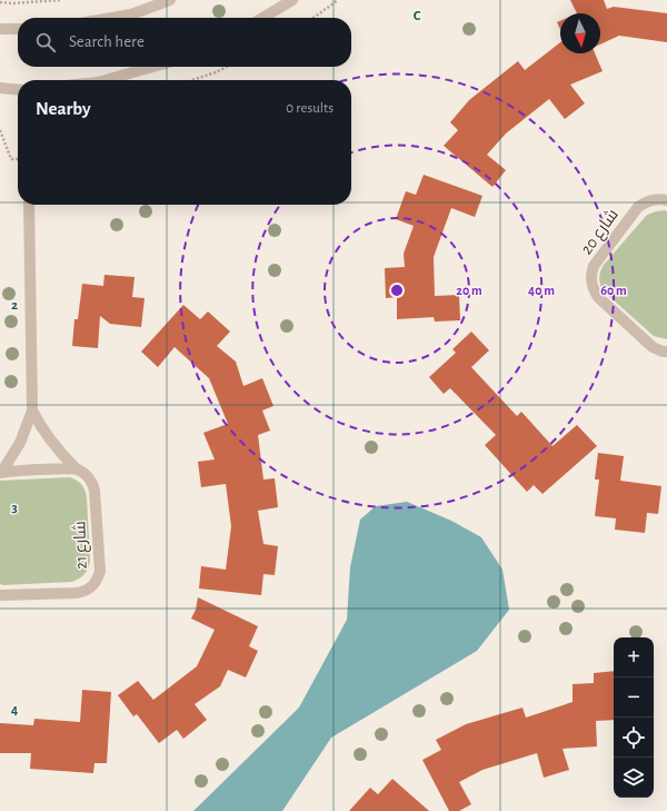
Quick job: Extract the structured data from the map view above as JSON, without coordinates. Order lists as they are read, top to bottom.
{
  "streets": {
    "street": ["شارع 20", "شارع 21"]
  },
  "north": "bottom",
  "page": {
    "search": "Search here",
    "heading": ["Nearby", "0 results"],
    "map_buttons": ["+", "−"]
  },
  "grid": {
    "columns": ["C"],
    "rows": ["2", "3", "4"]
  },
  "rings": ["20 m", "40 m", "60 m"]
}
